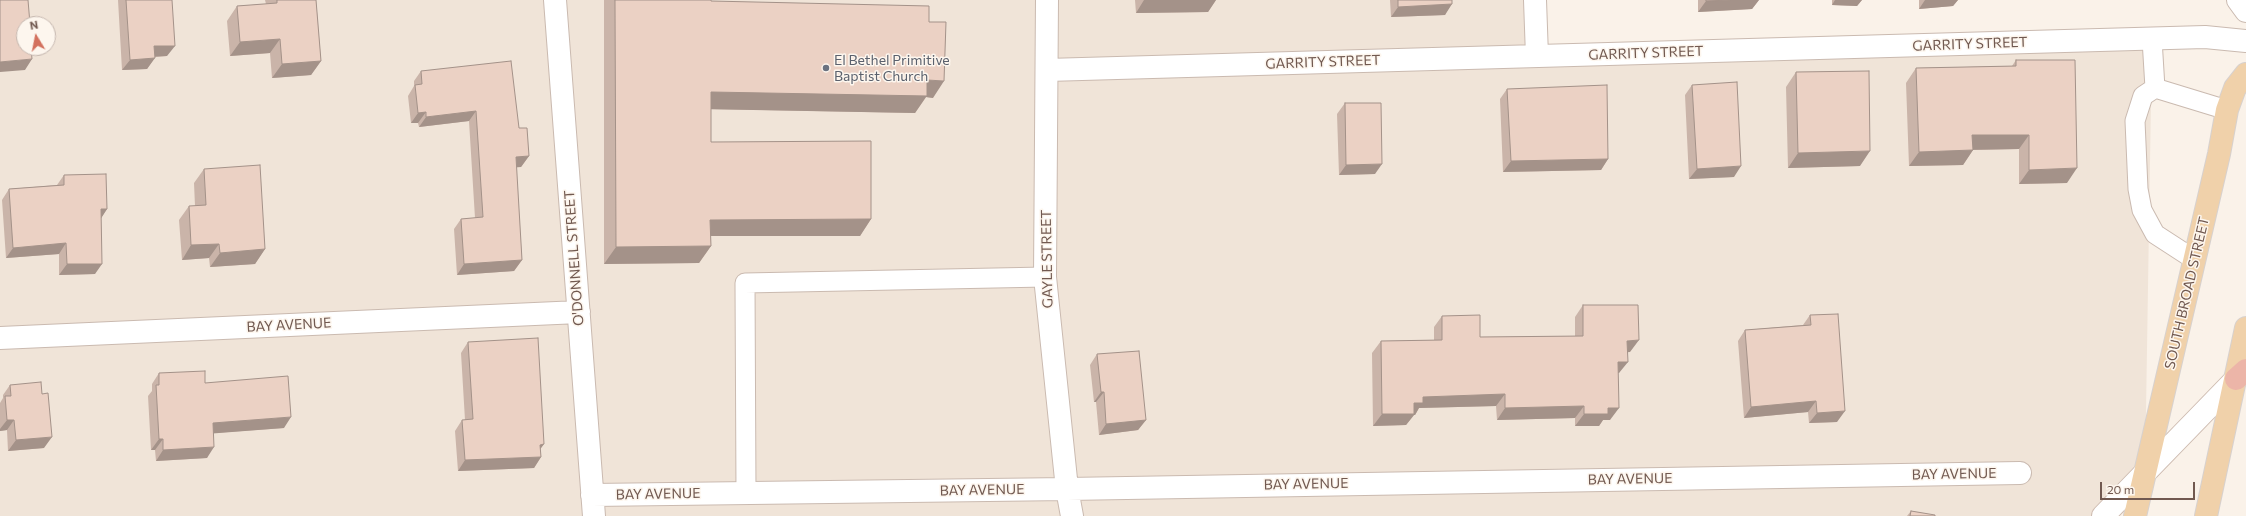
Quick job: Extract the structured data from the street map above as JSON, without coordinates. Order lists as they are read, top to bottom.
{
  "streets": {
    "main road": ["SOUTH BROAD STREET"],
    "street": [
      "GARRITY STREET",
      "O'DONNELL STREET",
      "GAYLE STREET",
      "BAY AVENUE"
    ]
  },
  "crossings": [
    ["GARRITY STREET", "GAYLE STREET"],
    ["O'DONNELL STREET", "BAY AVENUE"],
    ["GAYLE STREET", "BAY AVENUE"]
  ],
  "places": ["El Bethel Primitive Baptist Church"],
  "scale_bar": "20 m",
  "north": "top"
}
